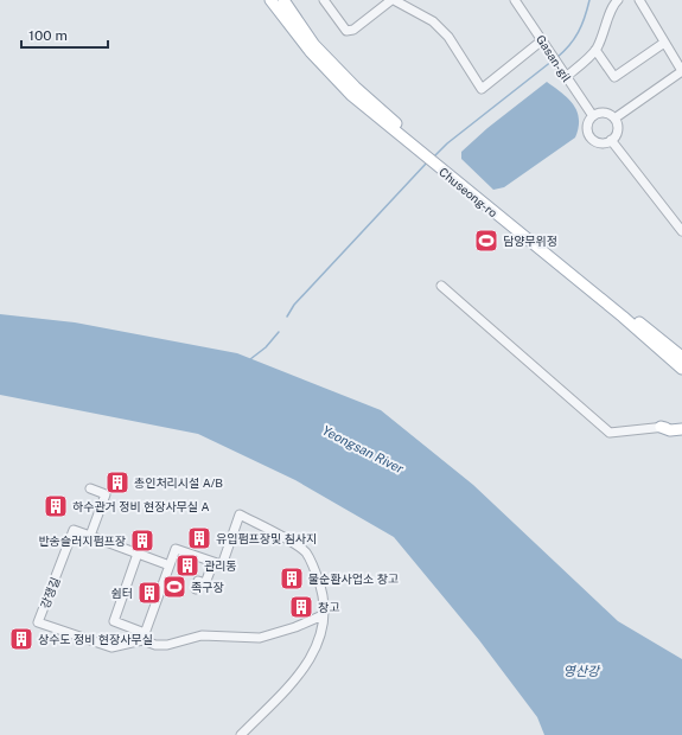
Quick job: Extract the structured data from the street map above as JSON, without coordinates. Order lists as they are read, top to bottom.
{
  "streets": {
    "main road": ["Chuseong-ro"],
    "street": ["Gasan-gil", "강쟁길"]
  },
  "water": ["Yeongsan River", "영산강"],
  "places": {
    "sports": ["담양무위정", "족구장"],
    "building": [
      "총인처리시설 A/B",
      "하수관거 정비 현장사무실 A",
      "유입펌프장및 침사지",
      "반송슬러지펌프장",
      "관리동",
      "물순환사업소 창고",
      "쉼터",
      "창고",
      "상수도 정비 현장사무실"
    ]
  },
  "scale_bar": "100 m"
}
